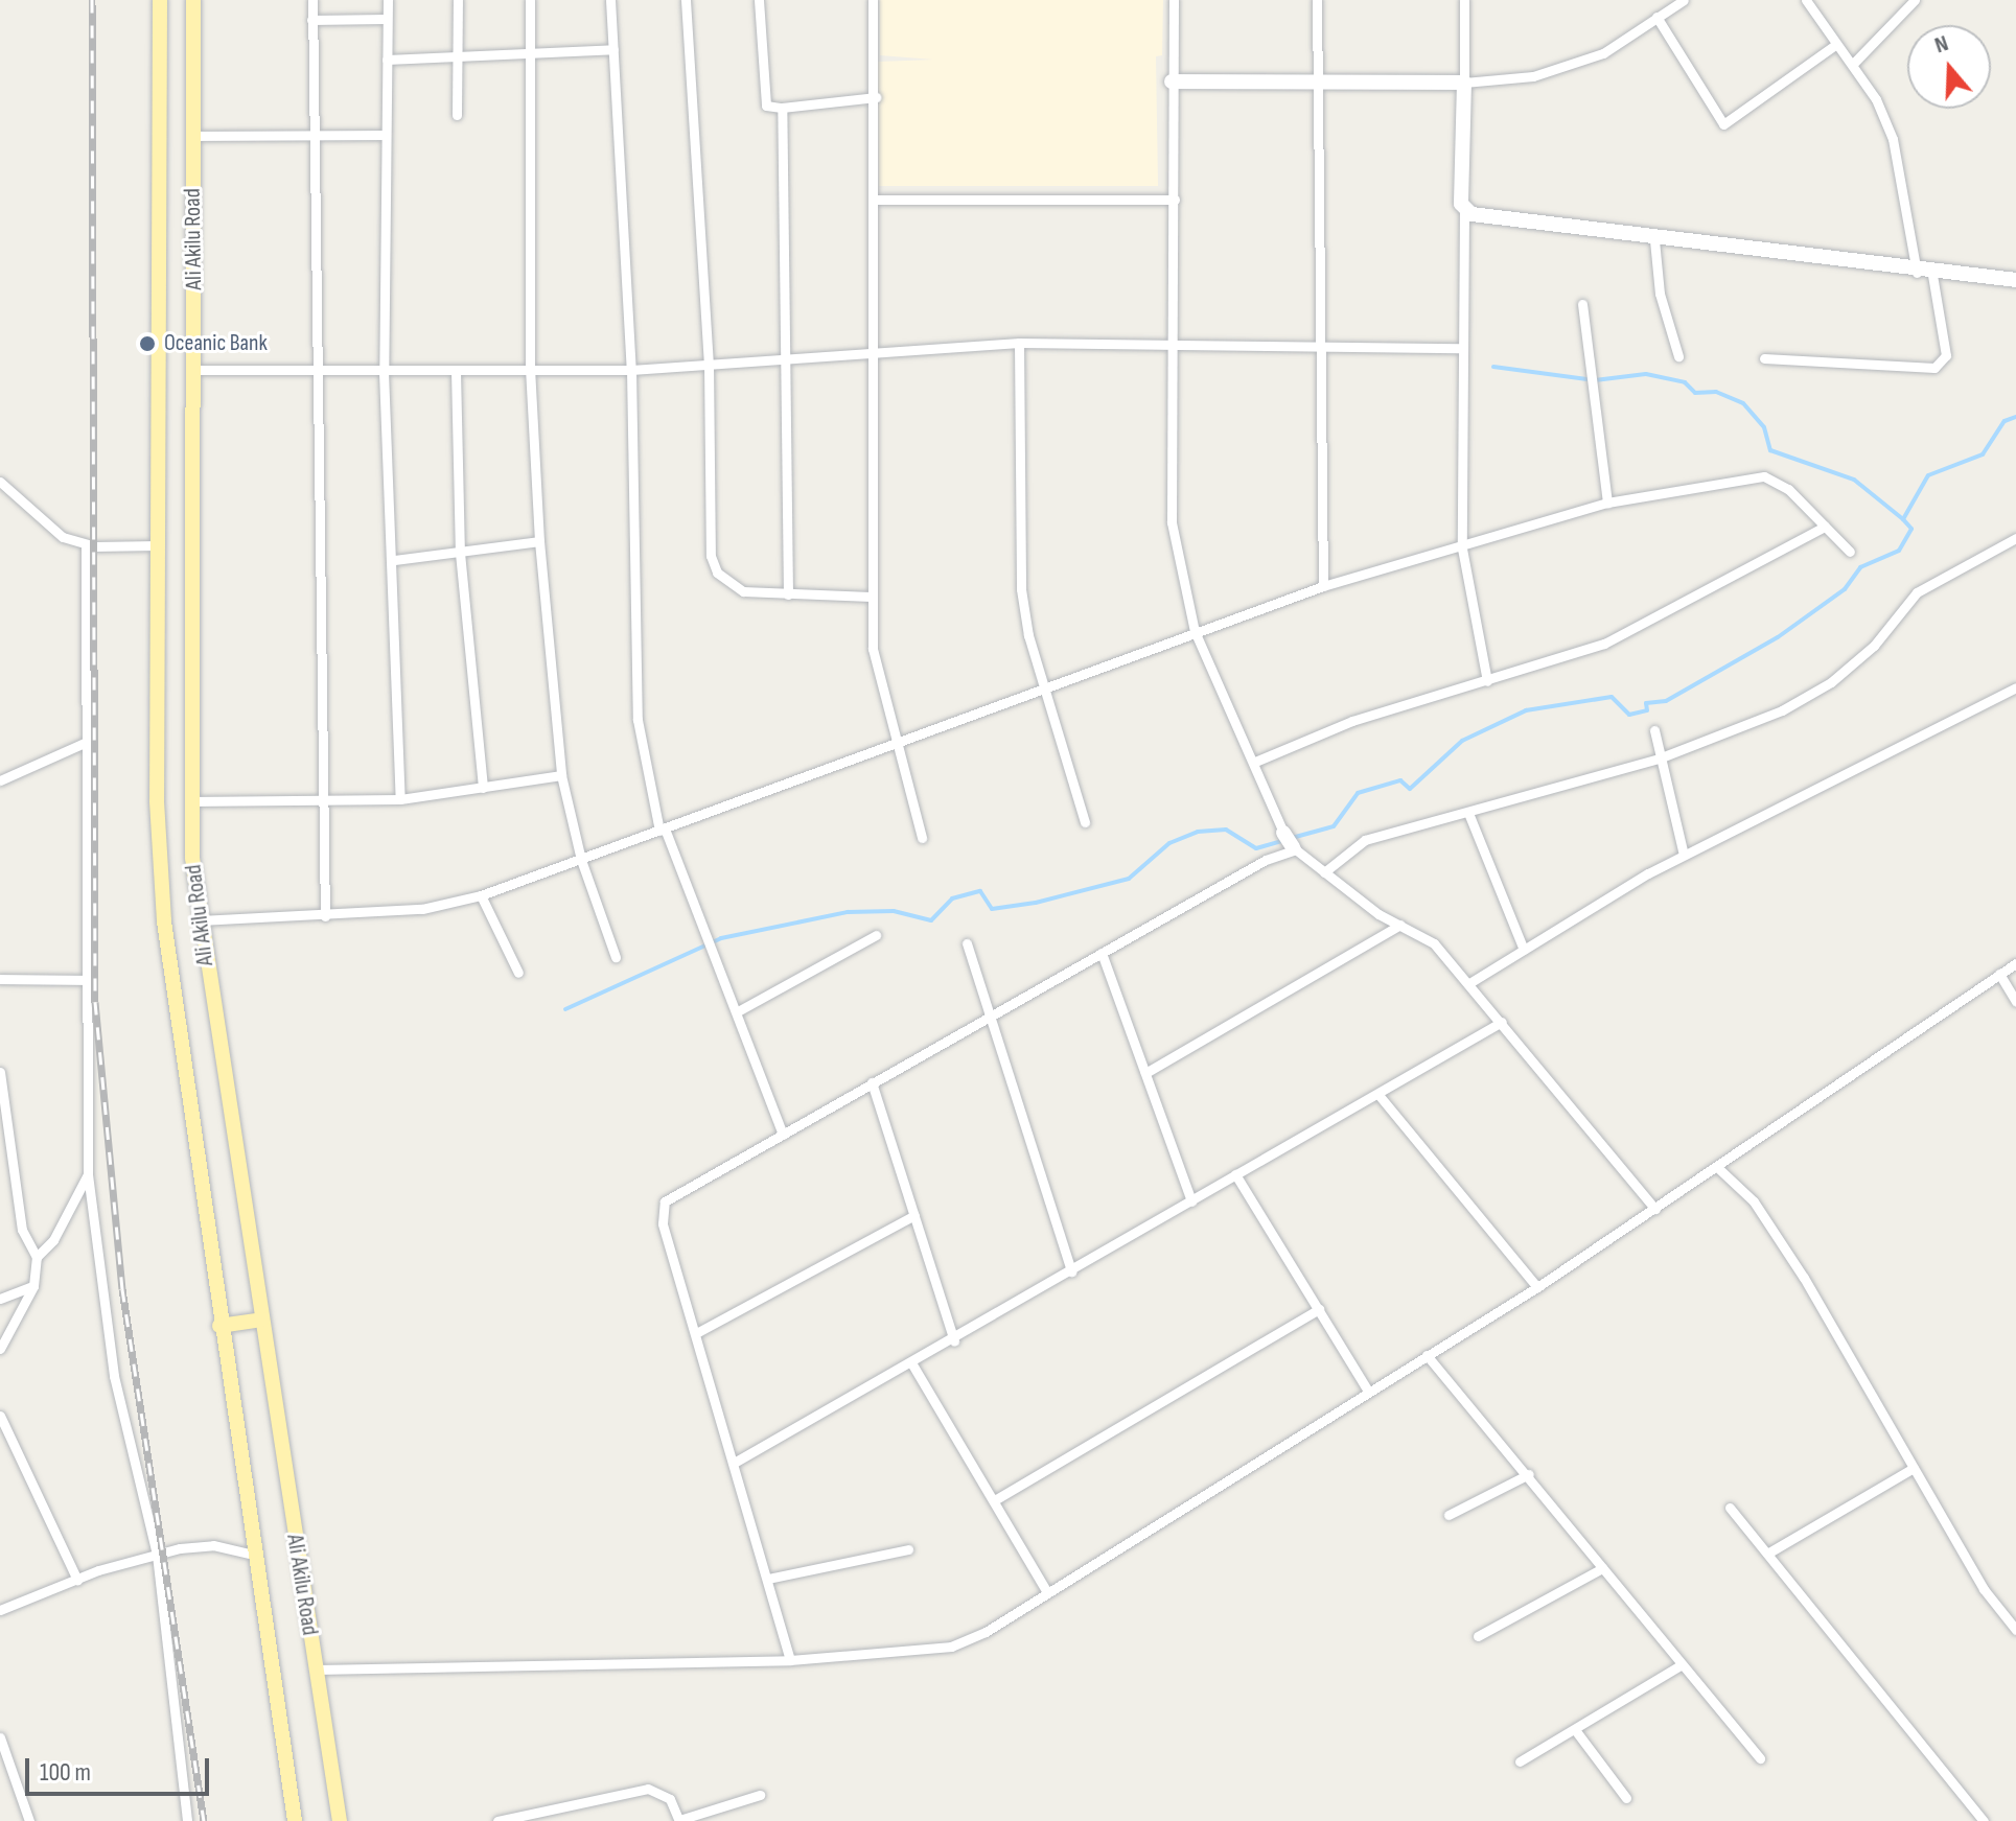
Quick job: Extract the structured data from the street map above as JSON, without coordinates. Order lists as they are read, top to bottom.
{
  "streets": {
    "main road": ["Ali Akilu Road"]
  },
  "places": ["Oceanic Bank"],
  "scale_bar": "100 m",
  "north": "top"
}
